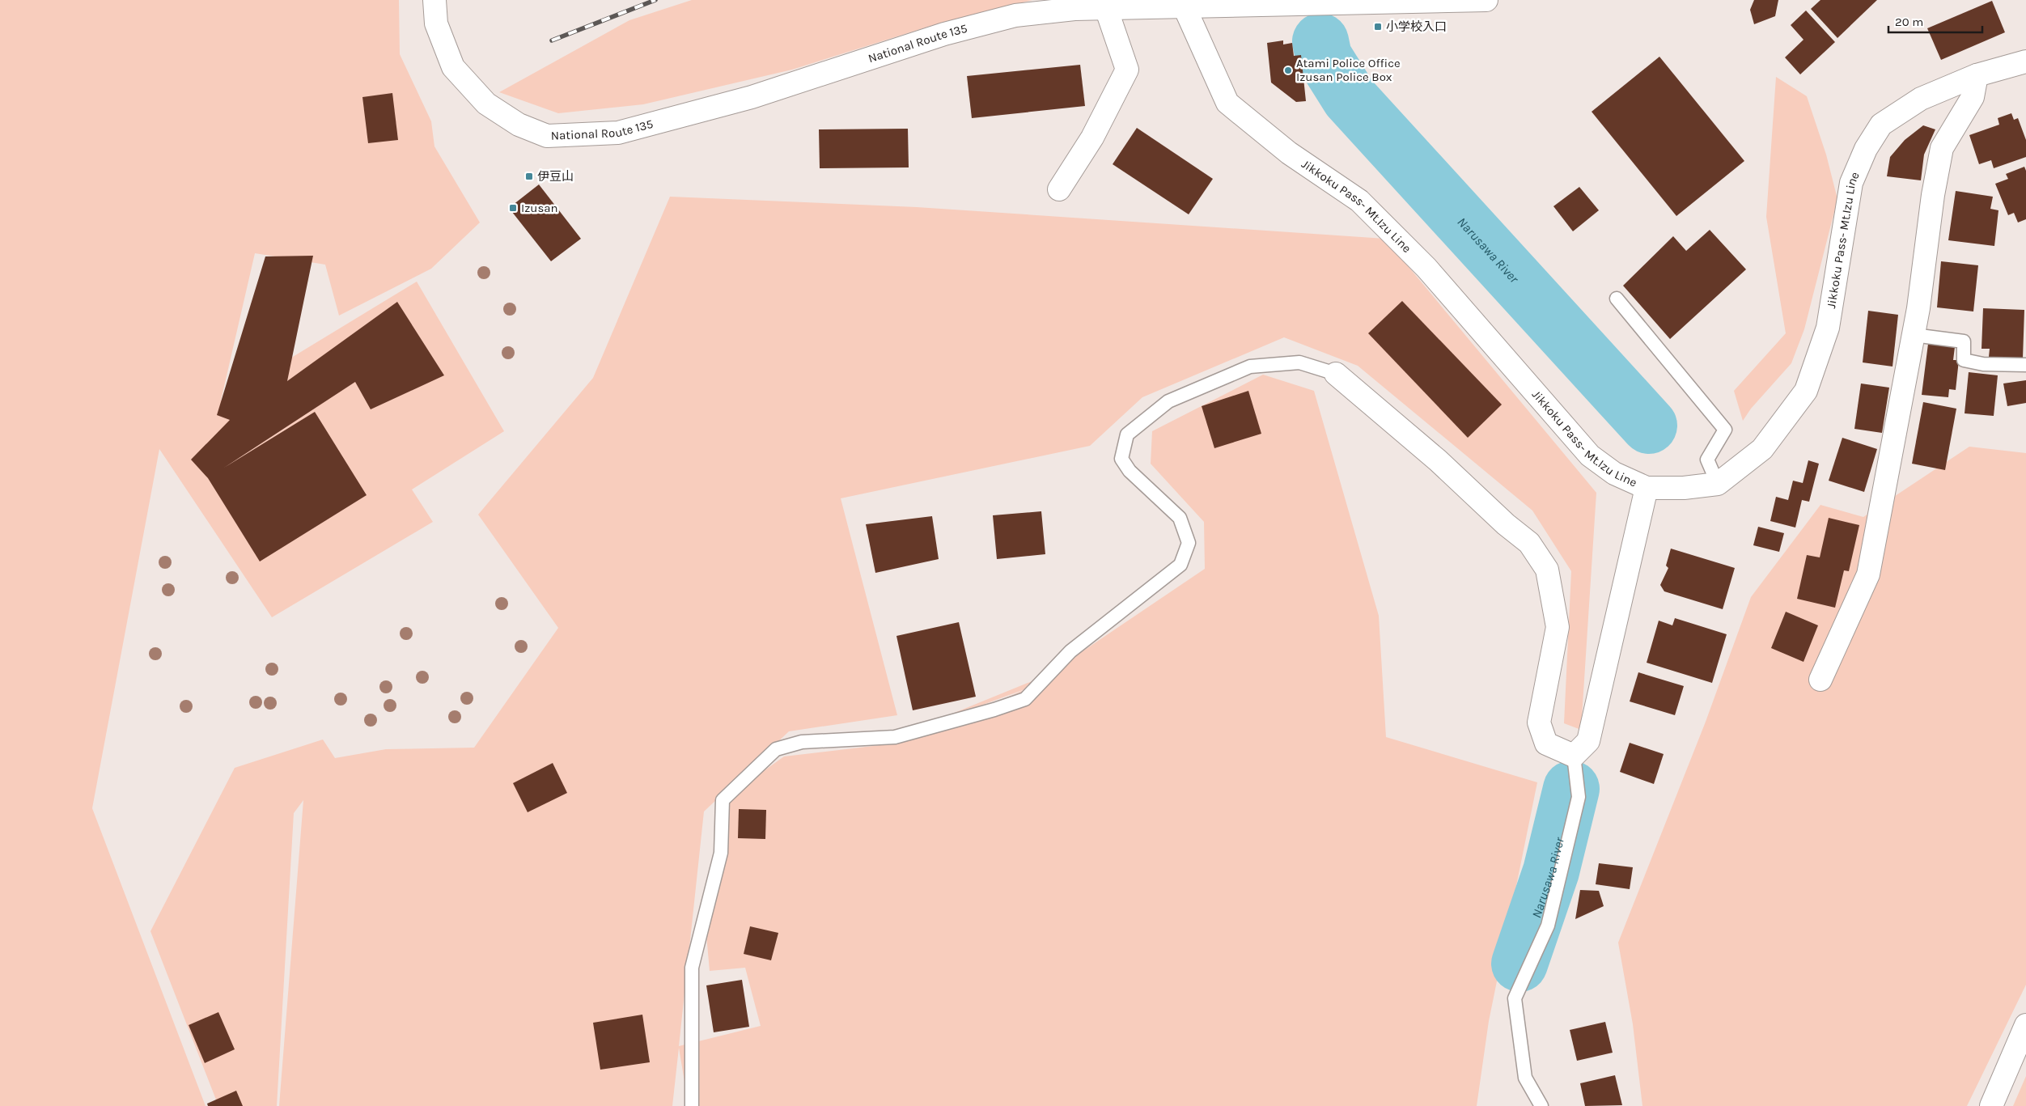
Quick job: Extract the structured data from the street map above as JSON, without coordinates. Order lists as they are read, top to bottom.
{
  "streets": {
    "main road": ["National Route 135", "Jikkoku Pass- Mt.Izu Line"]
  },
  "crossings": [
    ["National Route 135", "Jikkoku Pass- Mt.Izu Line"]
  ],
  "water": ["Narusawa River"],
  "places": {
    "transit": ["小学校入口", "伊豆山", "Izusan"],
    "other": ["Atami Police Office Izusan Police Box"]
  },
  "scale_bar": "20 m"
}
